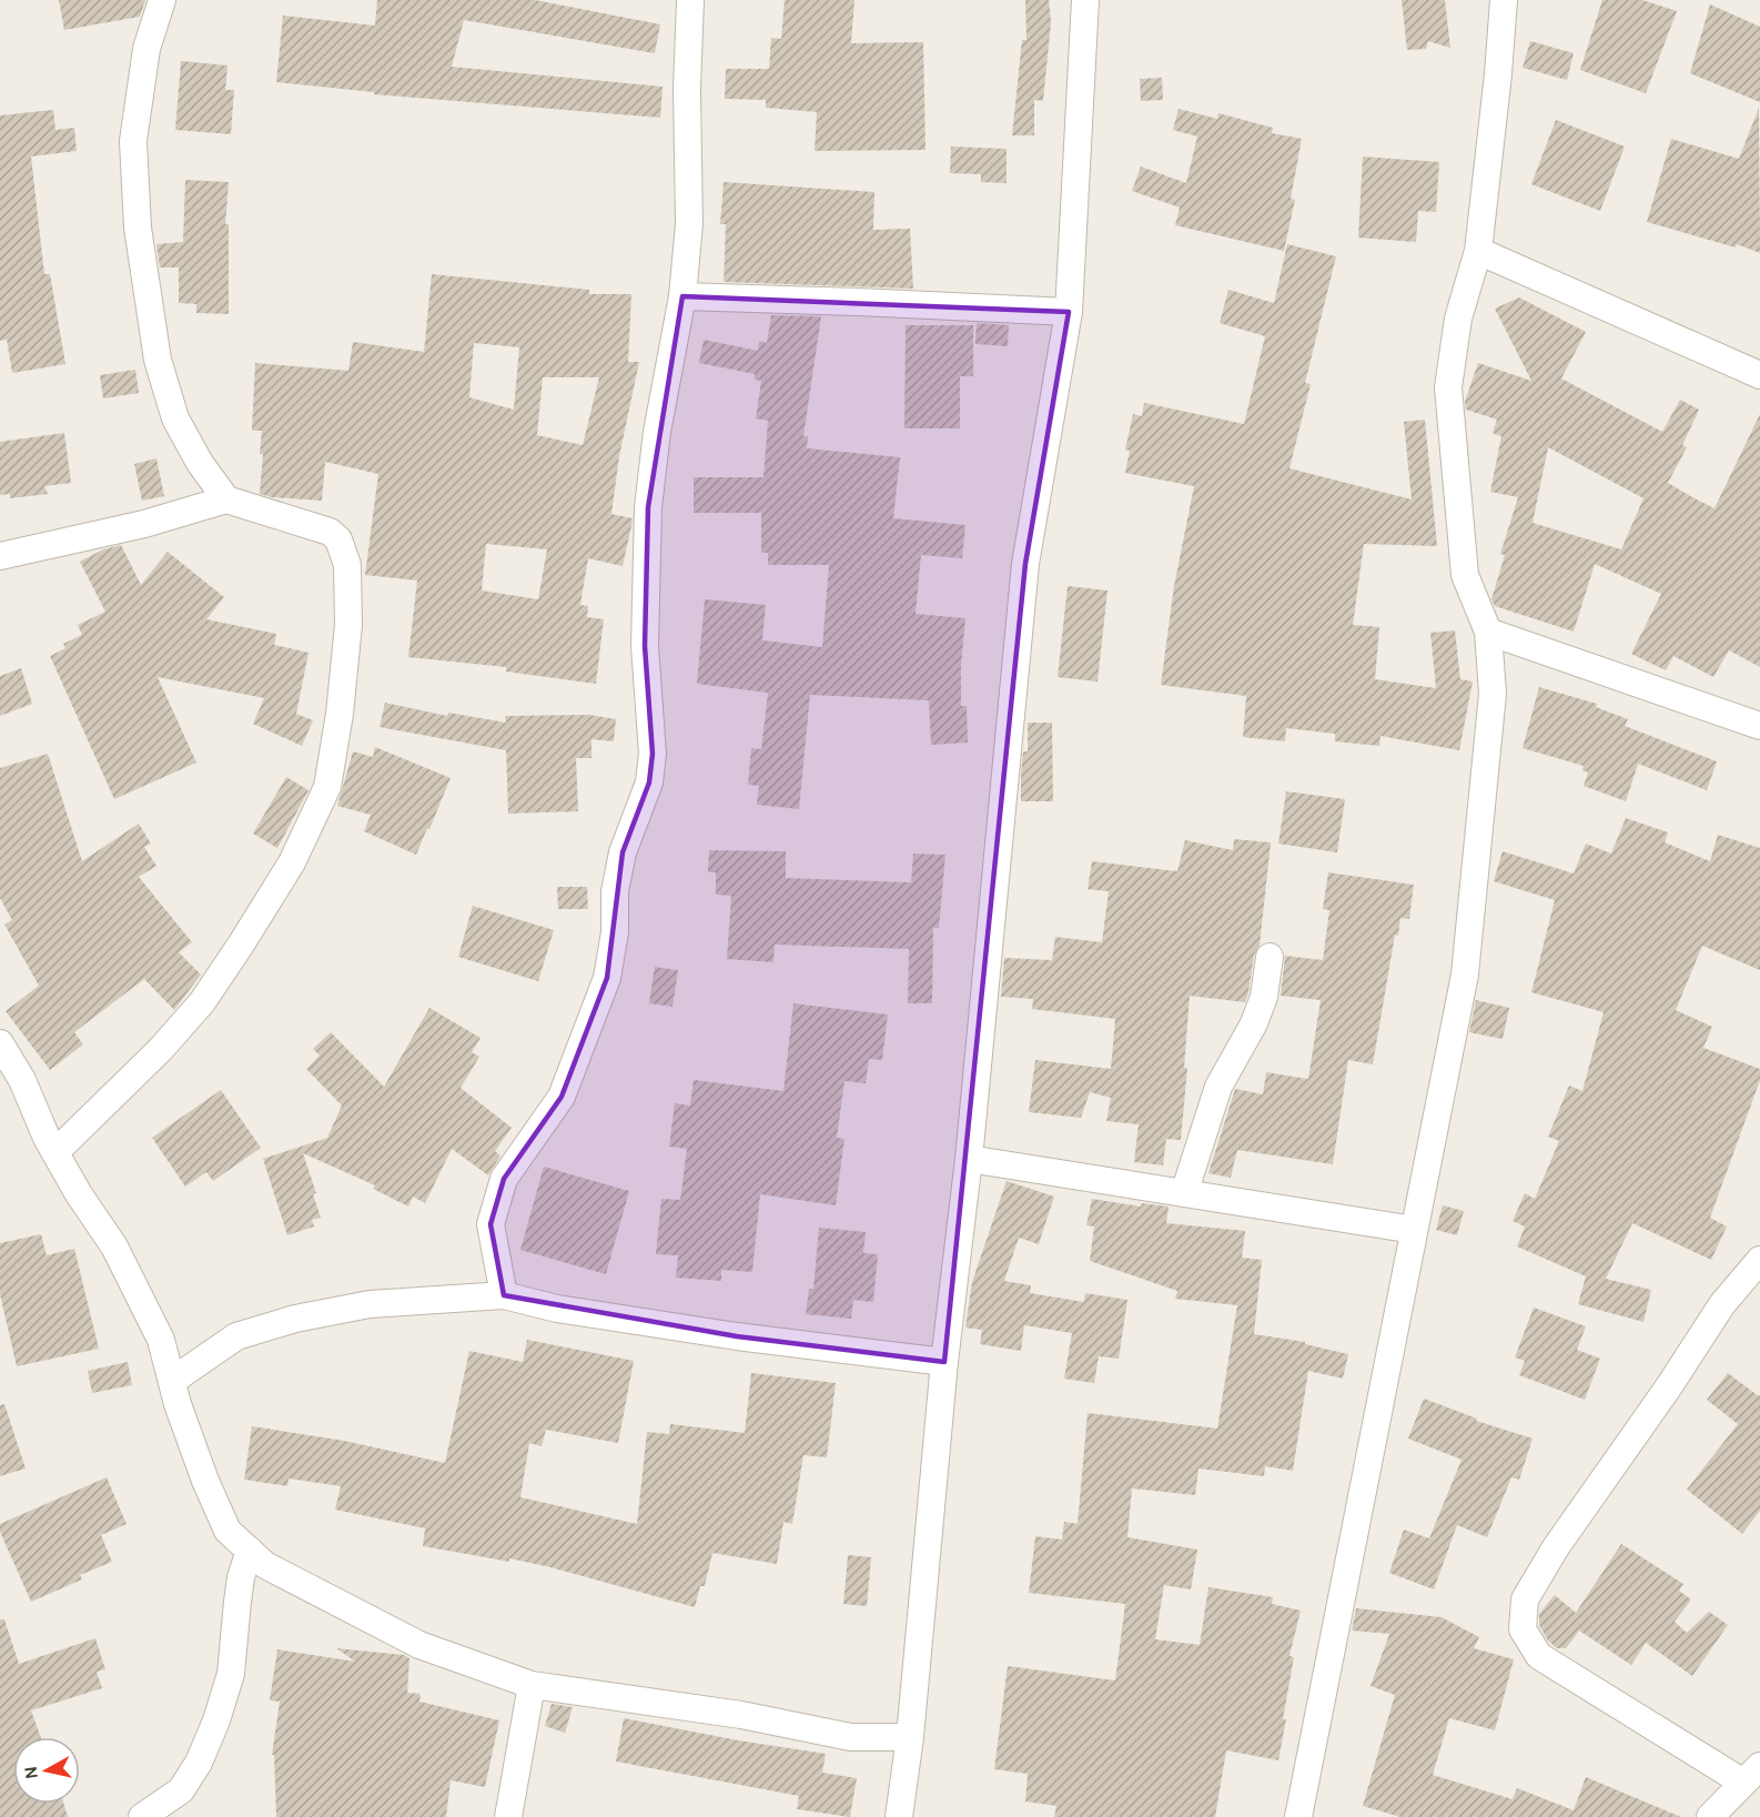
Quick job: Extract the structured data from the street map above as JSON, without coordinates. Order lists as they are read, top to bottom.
{
  "north": "left"
}
